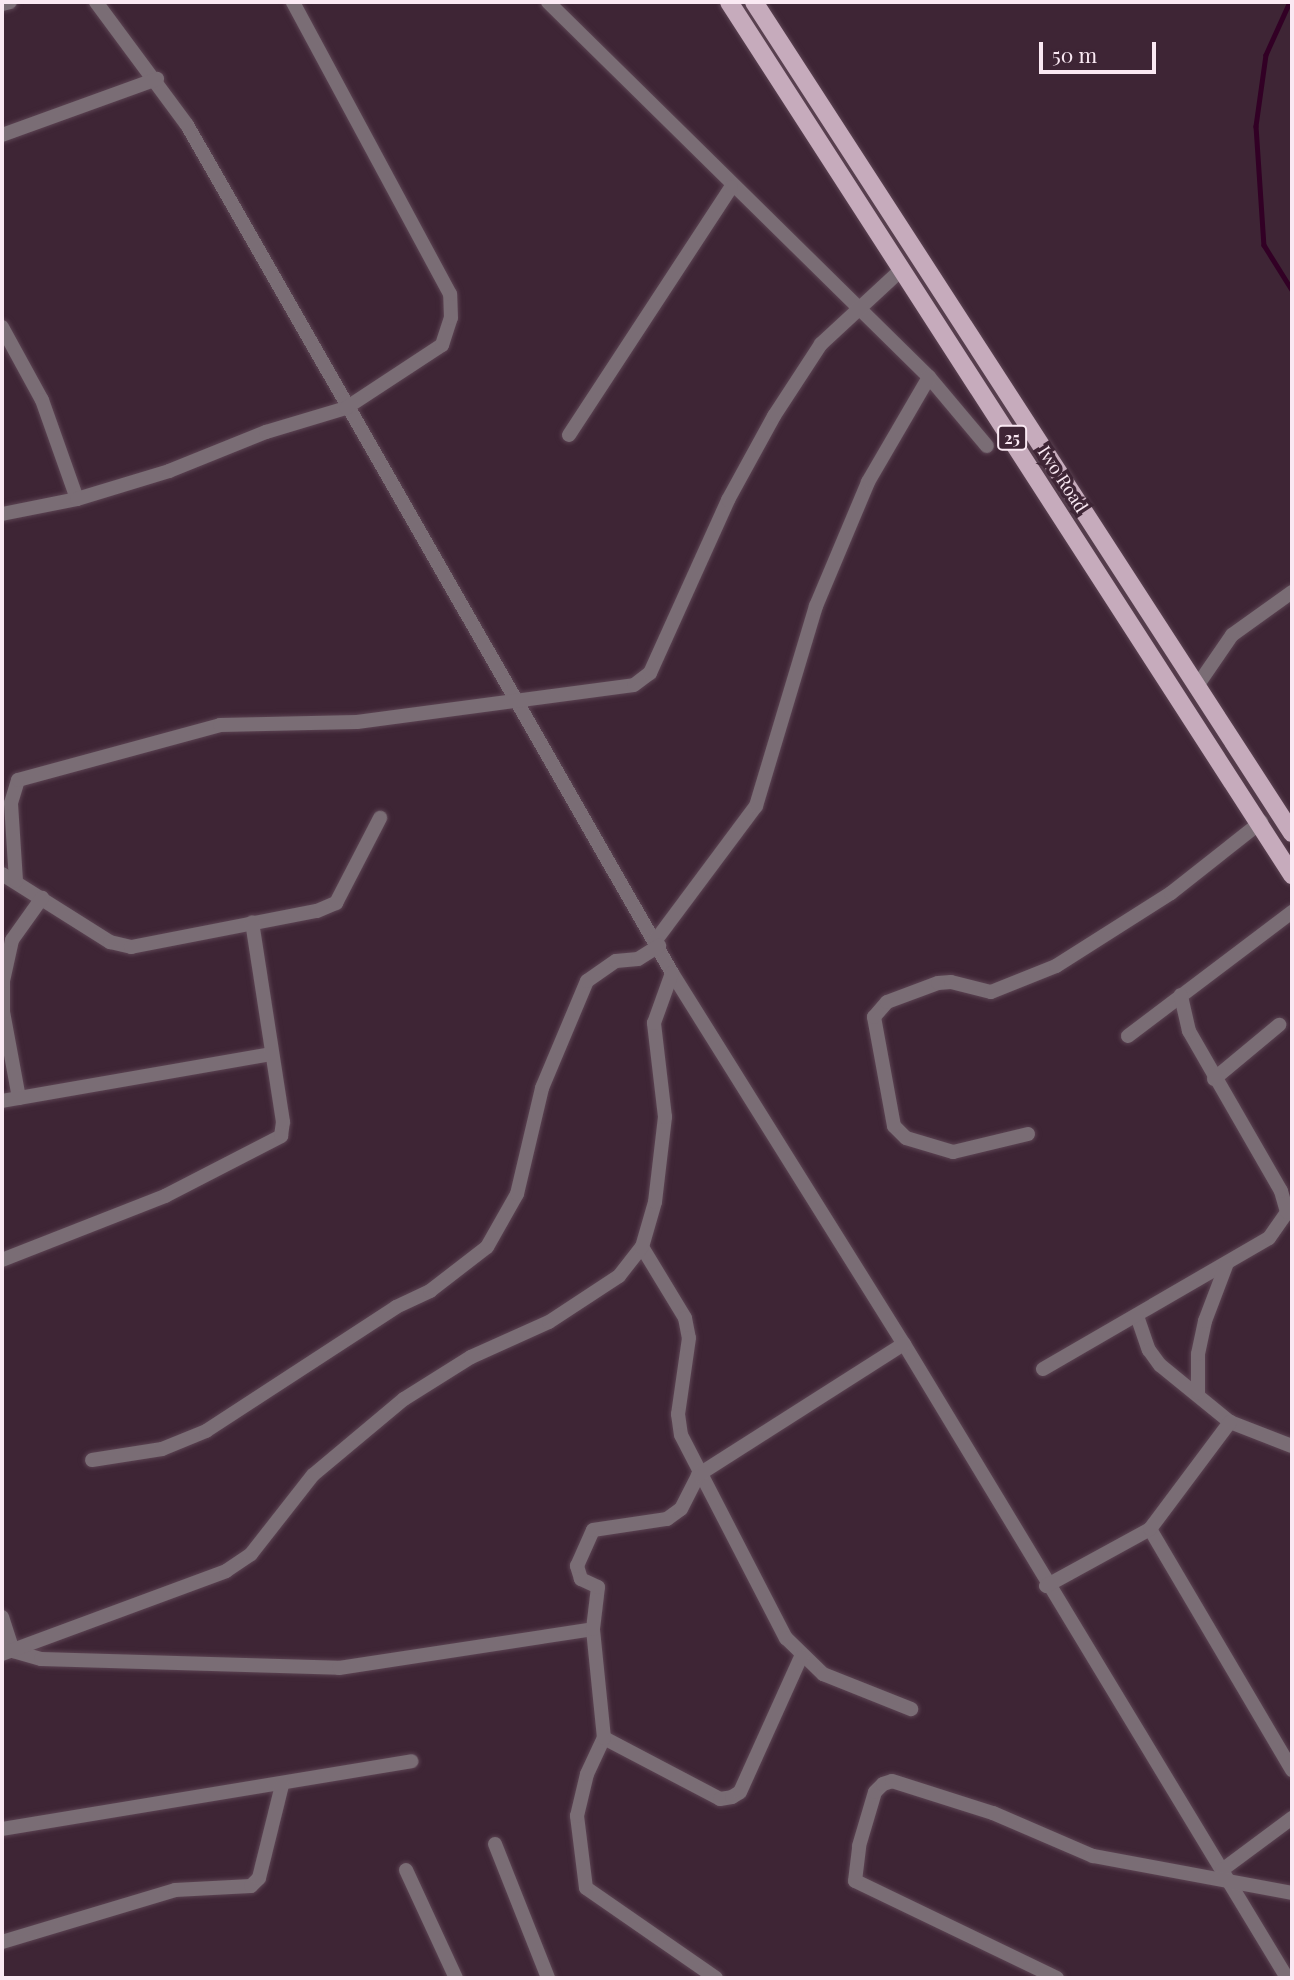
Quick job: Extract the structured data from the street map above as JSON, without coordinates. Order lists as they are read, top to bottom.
{
  "streets": {
    "main road": ["25", "Iwo Road"]
  },
  "scale_bar": "50 m"
}
